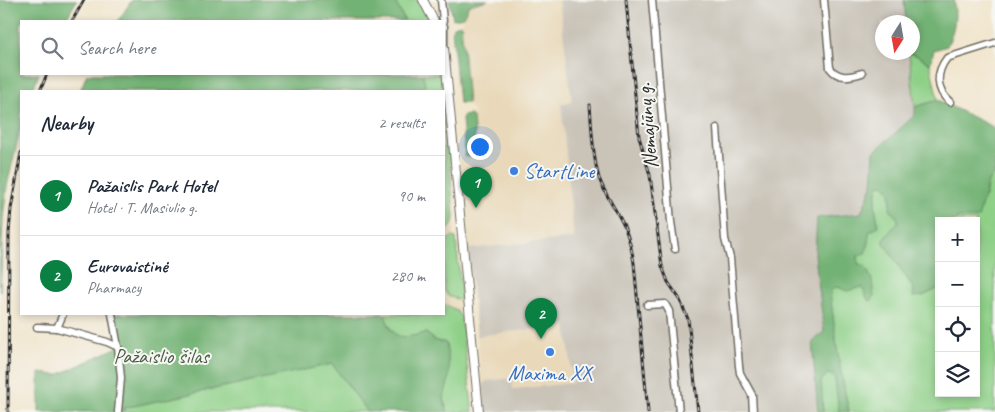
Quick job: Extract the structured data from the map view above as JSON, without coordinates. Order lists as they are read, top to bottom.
{
  "streets": {
    "street": ["Nemajūnų g."]
  },
  "parks": ["Pažaislio šilas"],
  "places": ["StartLine", "Maxima XX"],
  "north": "bottom",
  "page": {
    "search": "Search here",
    "heading": ["Nearby", "2 results"],
    "list": [
      {
        "mark": "1",
        "name": "Pažaislis Park Hotel",
        "note": "Hotel · T. Masiulio g.",
        "value": "90 m"
      },
      {
        "mark": "2",
        "name": "Eurovaistinė",
        "note": "Pharmacy",
        "value": "280 m"
      }
    ],
    "pins": ["1", "2"],
    "map_buttons": ["+", "−"]
  }
}
